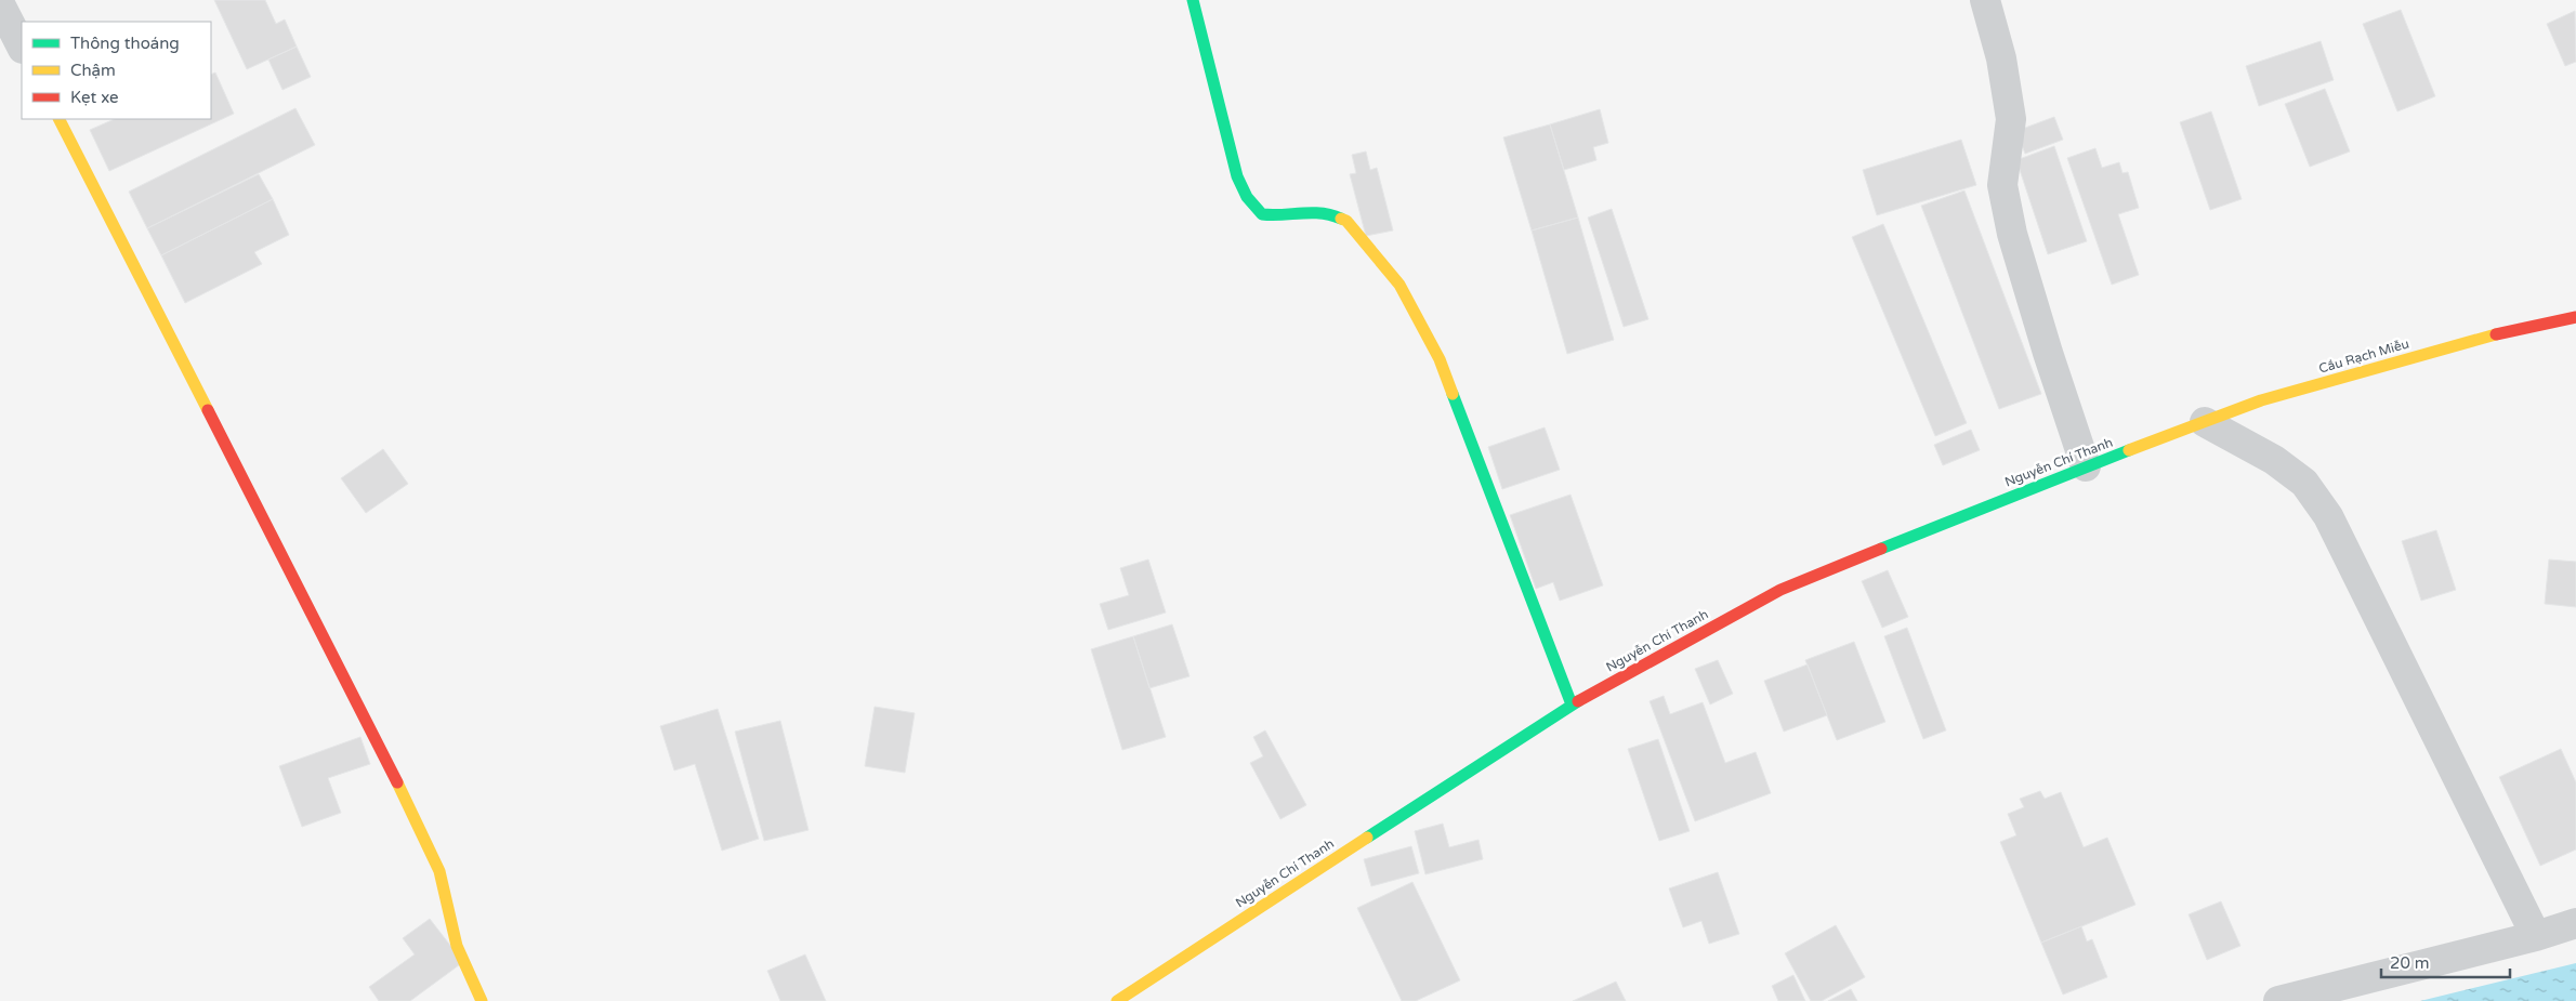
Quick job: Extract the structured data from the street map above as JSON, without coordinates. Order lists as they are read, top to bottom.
{
  "streets": {
    "street": ["Cầu Rạch Miễu", "Nguyễn Chí Thanh"]
  },
  "crossings": [
    ["Cầu Rạch Miễu", "Nguyễn Chí Thanh"]
  ],
  "legend": ["Thông thoáng", "Chậm", "Kẹt xe"],
  "scale_bar": "20 m"
}
